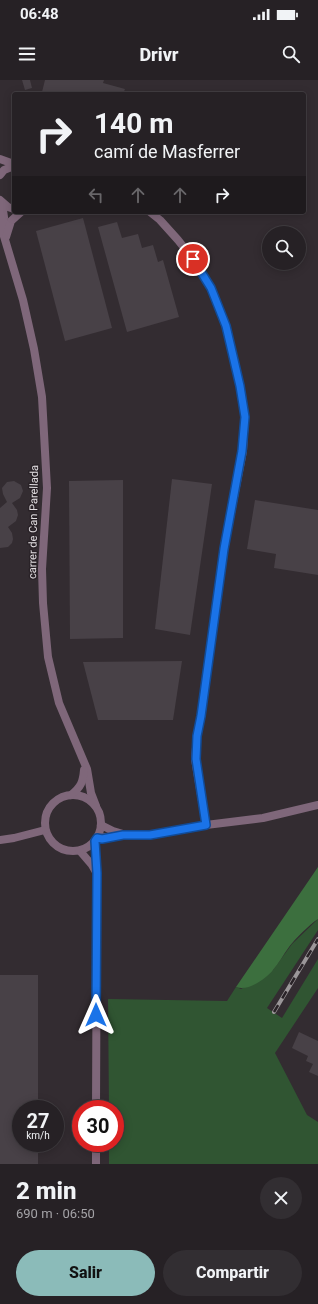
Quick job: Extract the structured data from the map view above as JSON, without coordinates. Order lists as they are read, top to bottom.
{
  "streets": {
    "street": ["carrer de Can Parellada"]
  },
  "page": {
    "status": "06:48",
    "header": "Drivr",
    "turn": ["140 m", "camí de Masferrer"],
    "speed": "27 km/h",
    "limit": "30",
    "heading": ["2 min", "690 m · 06:50"],
    "buttons": ["Salir", "Compartir"]
  }
}
